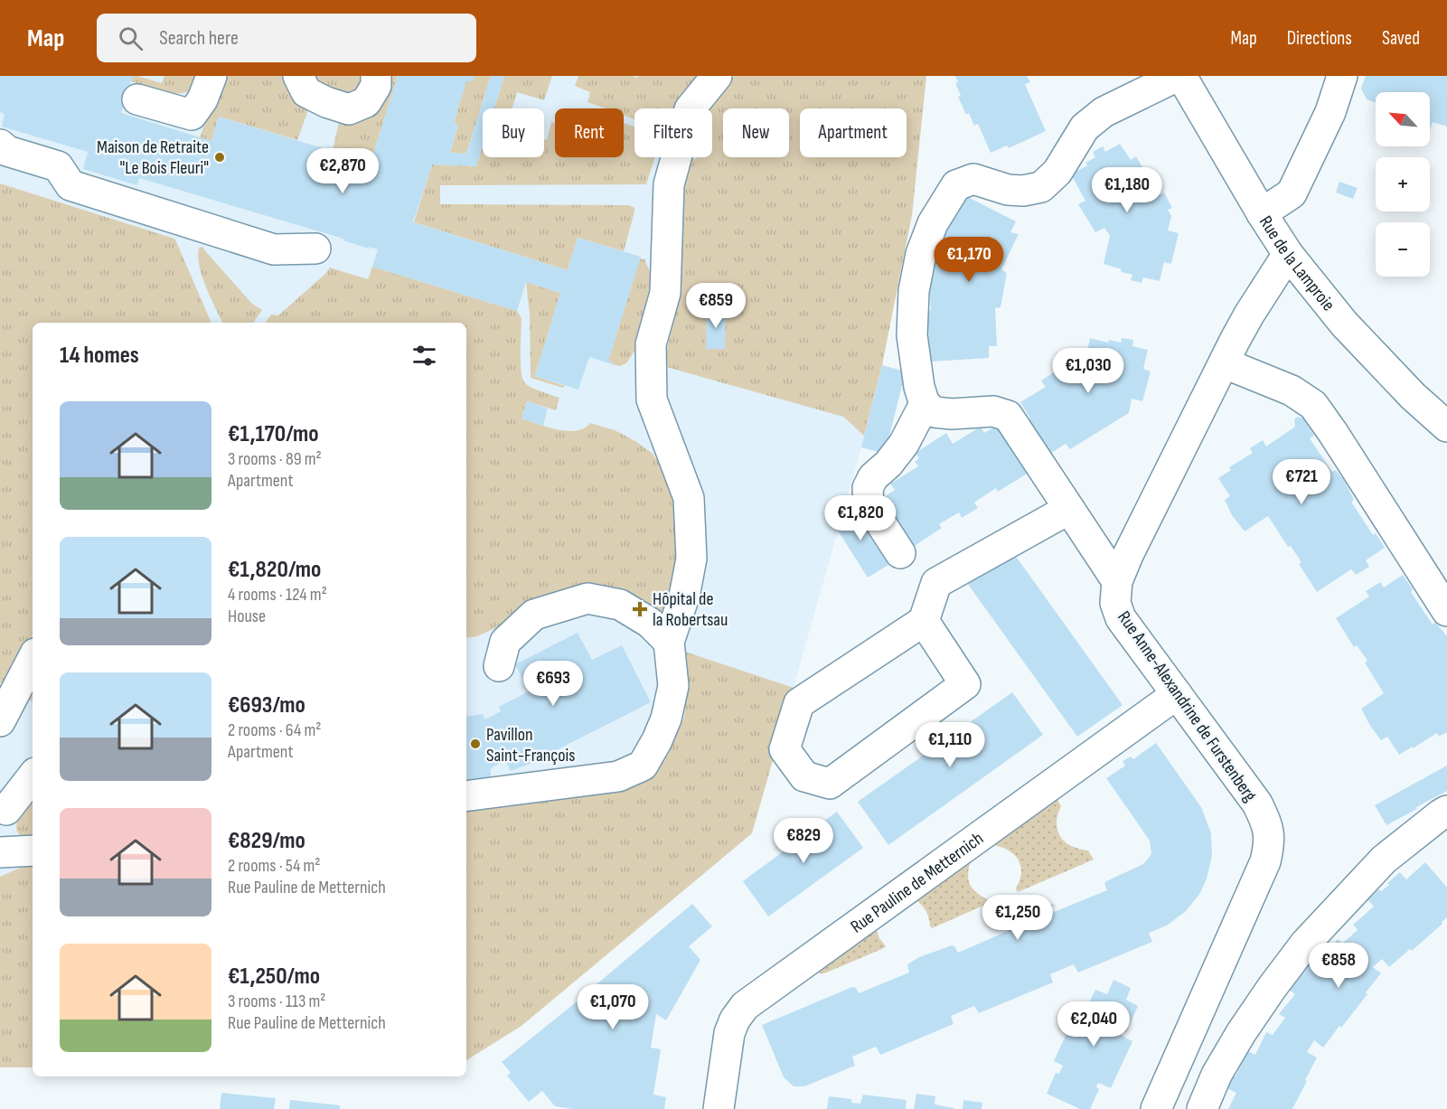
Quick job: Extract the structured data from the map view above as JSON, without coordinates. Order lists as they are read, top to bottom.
{
  "streets": {
    "street": ["Rue de la Lamproie", "Rue Anne-Alexandrine de Furstenberg", "Rue Pauline de Metternich"]
  },
  "crossings": [
    ["Rue de la Lamproie", "Rue Anne-Alexandrine de Furstenberg"],
    ["Rue Anne-Alexandrine de Furstenberg", "Rue Pauline de Metternich"]
  ],
  "places": {
    "other": ["Maison de Retraite \"Le Bois Fleuri\"", "Pavillon Saint-François"],
    "health": ["Hôpital de la Robertsau"]
  },
  "north": "top left",
  "page": {
    "header": "Map",
    "search": "Search here",
    "nav": ["Map", "Directions", "Saved"],
    "map_buttons": ["+", "−"],
    "chip": [
      "Buy",
      "Rent",
      "Filters",
      "New",
      "Apartment"
    ],
    "price": [
      "€2,870",
      "€1,180",
      "€1,170",
      "€859",
      "€1,030",
      "€721",
      "€1,820",
      "€693",
      "€1,110",
      "€829",
      "€1,250",
      "€858",
      "€1,070",
      "€2,040"
    ],
    "heading": "14 homes",
    "list": [
      {
        "name": "€1,170/mo",
        "note": "3 rooms · 89 m² · Apartment"
      },
      {
        "name": "€1,820/mo",
        "note": "4 rooms · 124 m² · House"
      },
      {
        "name": "€693/mo",
        "note": "2 rooms · 64 m² · Apartment"
      },
      {
        "name": "€829/mo",
        "note": "2 rooms · 54 m² · Rue Pauline de Metternich"
      },
      {
        "name": "€1,250/mo",
        "note": "3 rooms · 113 m² · Rue Pauline de Metternich"
      }
    ]
  }
}
